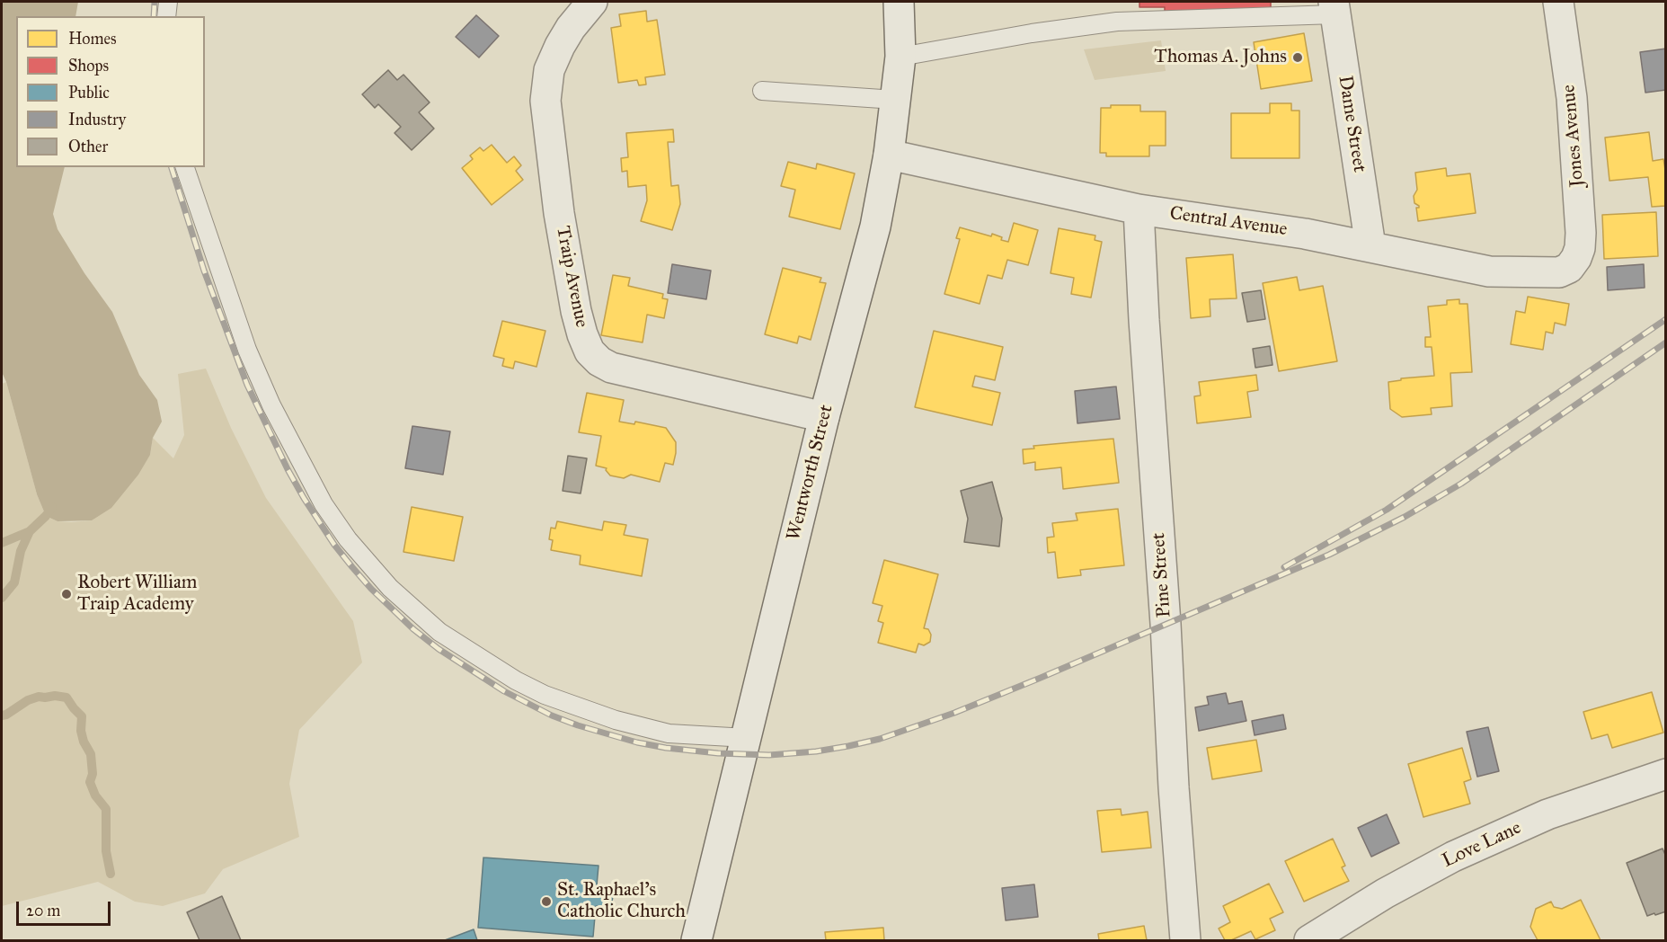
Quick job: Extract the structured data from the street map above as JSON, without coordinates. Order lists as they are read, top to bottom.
{
  "streets": {
    "street": [
      "Dame Street",
      "Jones Avenue",
      "Central Avenue",
      "Traip Avenue",
      "Wentworth Street",
      "Pine Street",
      "Love Lane"
    ]
  },
  "crossings": [
    ["Dame Street", "Central Avenue"],
    ["Jones Avenue", "Central Avenue"],
    ["Central Avenue", "Wentworth Street"],
    ["Central Avenue", "Pine Street"],
    ["Traip Avenue", "Wentworth Street"]
  ],
  "places": ["Thomas A. Johns", "Robert William Traip Academy", "St. Raphael's Catholic Church"],
  "legend": [
    "Homes",
    "Shops",
    "Public",
    "Industry",
    "Other"
  ],
  "scale_bar": "20 m"
}
